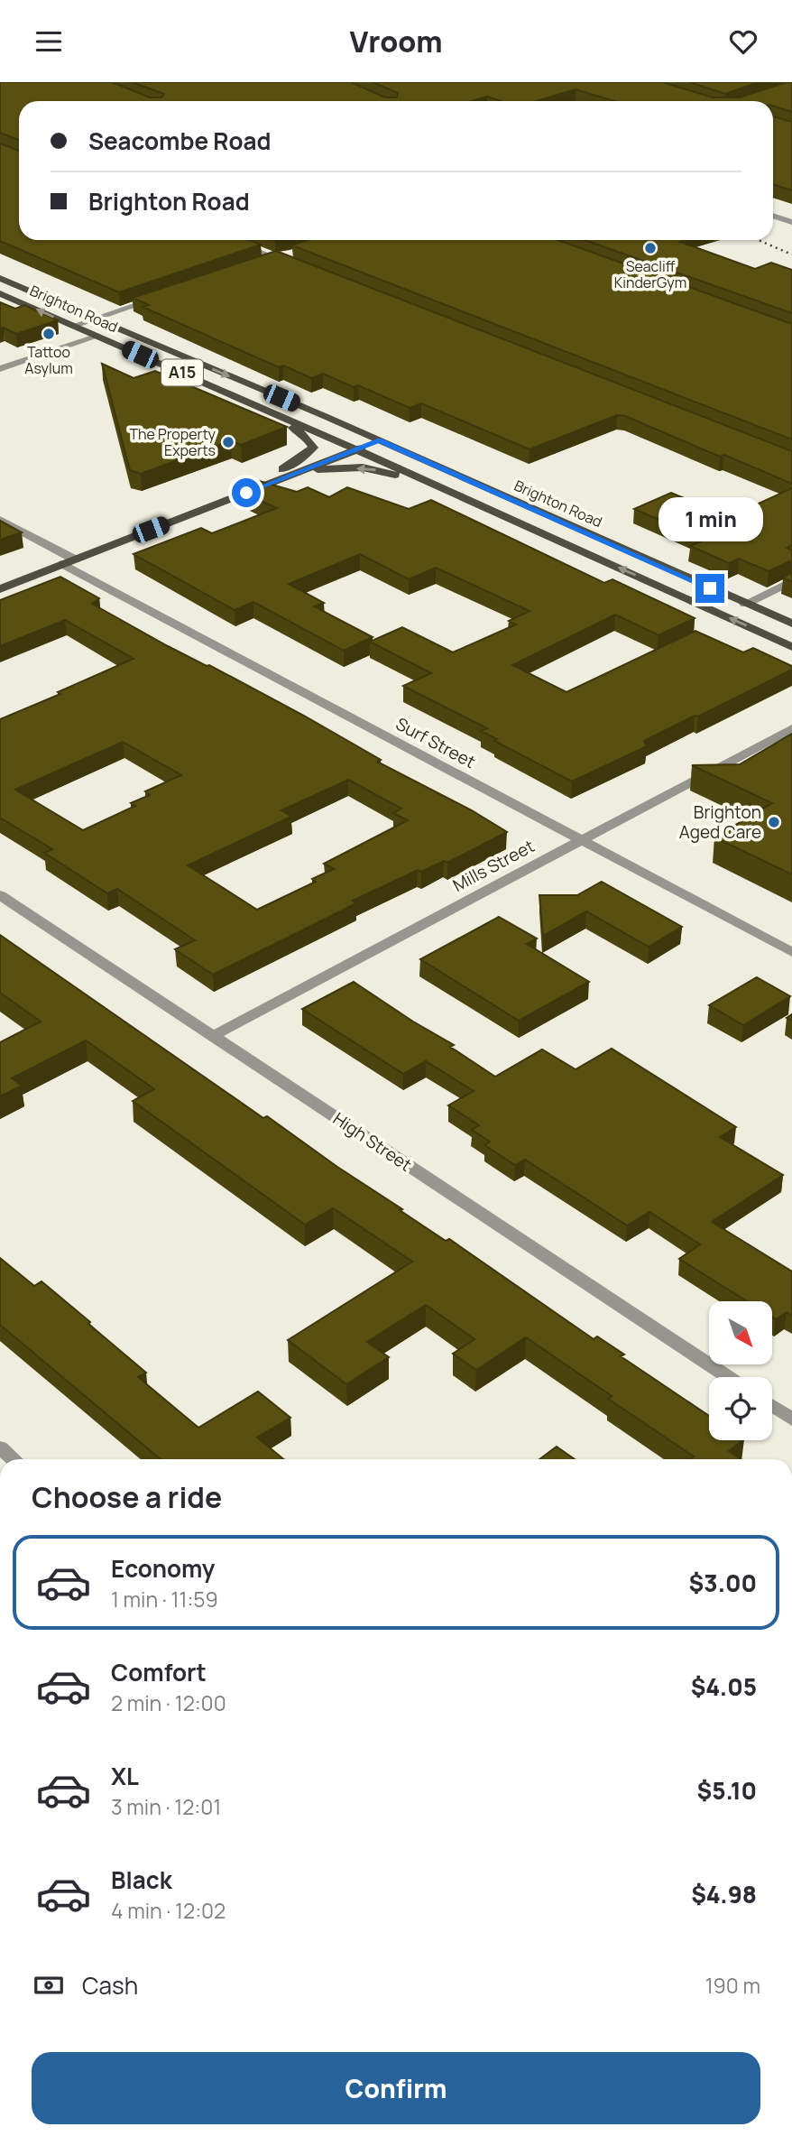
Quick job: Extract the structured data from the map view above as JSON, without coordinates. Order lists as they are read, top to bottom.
{
  "streets": {
    "main road": ["Brighton Road", "A15"],
    "street": ["Surf Street", "Mills Street", "High Street"]
  },
  "crossings": [
    ["Surf Street", "Mills Street"],
    ["Mills Street", "High Street"]
  ],
  "places": [
    "Seacliff KinderGym",
    "Tattoo Asylum",
    "The Property Experts",
    "Brighton Aged Care"
  ],
  "north": "bottom right",
  "page": {
    "header": "Vroom",
    "banner": ["Seacombe Road", "Brighton Road"],
    "bubble": "1 min",
    "heading": "Choose a ride",
    "list": [
      {
        "name": "Economy",
        "note": "1 min · 11:59",
        "value": "$3.00"
      },
      {
        "name": "Comfort",
        "note": "2 min · 12:00",
        "value": "$4.05"
      },
      {
        "name": "XL",
        "note": "3 min · 12:01",
        "value": "$5.10"
      },
      {
        "name": "Black",
        "note": "4 min · 12:02",
        "value": "$4.98"
      }
    ],
    "pay": ["Cash", "190 m"],
    "buttons": "Confirm"
  }
}
